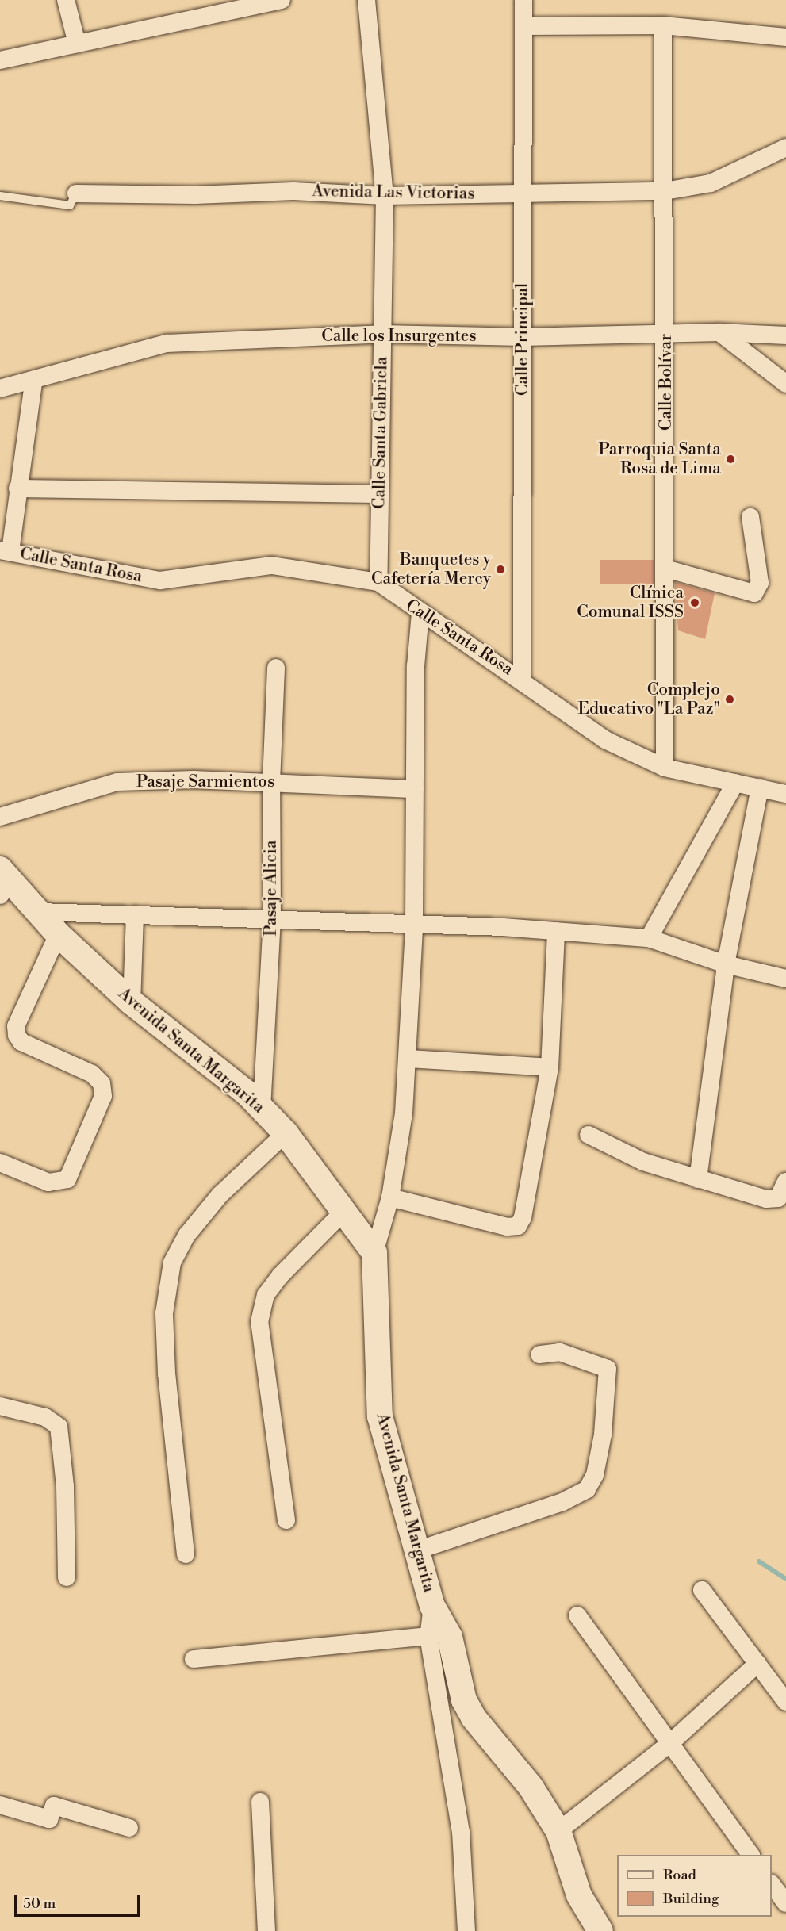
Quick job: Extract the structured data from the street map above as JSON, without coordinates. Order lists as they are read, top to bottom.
{
  "streets": {
    "street": [
      "Avenida Las Victorias",
      "Calle los Insurgentes",
      "Calle Principal",
      "Calle Bolívar",
      "Calle Santa Gabriela",
      "Calle Santa Rosa",
      "Pasaje Sarmientos",
      "Pasaje Alicia",
      "Avenida Santa Margarita"
    ]
  },
  "crossings": [
    ["Avenida Las Victorias", "Calle Principal"],
    ["Avenida Las Victorias", "Calle Bolívar"],
    ["Avenida Las Victorias", "Calle Santa Gabriela"],
    ["Calle los Insurgentes", "Calle Principal"],
    ["Calle los Insurgentes", "Calle Bolívar"],
    ["Calle los Insurgentes", "Calle Santa Gabriela"],
    ["Calle Principal", "Calle Santa Rosa"],
    ["Calle Bolívar", "Calle Santa Rosa"],
    ["Calle Santa Gabriela", "Calle Santa Rosa"],
    ["Pasaje Sarmientos", "Pasaje Alicia"],
    ["Pasaje Alicia", "Avenida Santa Margarita"]
  ],
  "places": [
    "Parroquia Santa Rosa de Lima",
    "Banquetes y Cafetería Mercy",
    "Clínica Comunal ISSS",
    "Complejo Educativo \"La Paz\""
  ],
  "legend": ["Road", "Building"],
  "scale_bar": "50 m"
}
